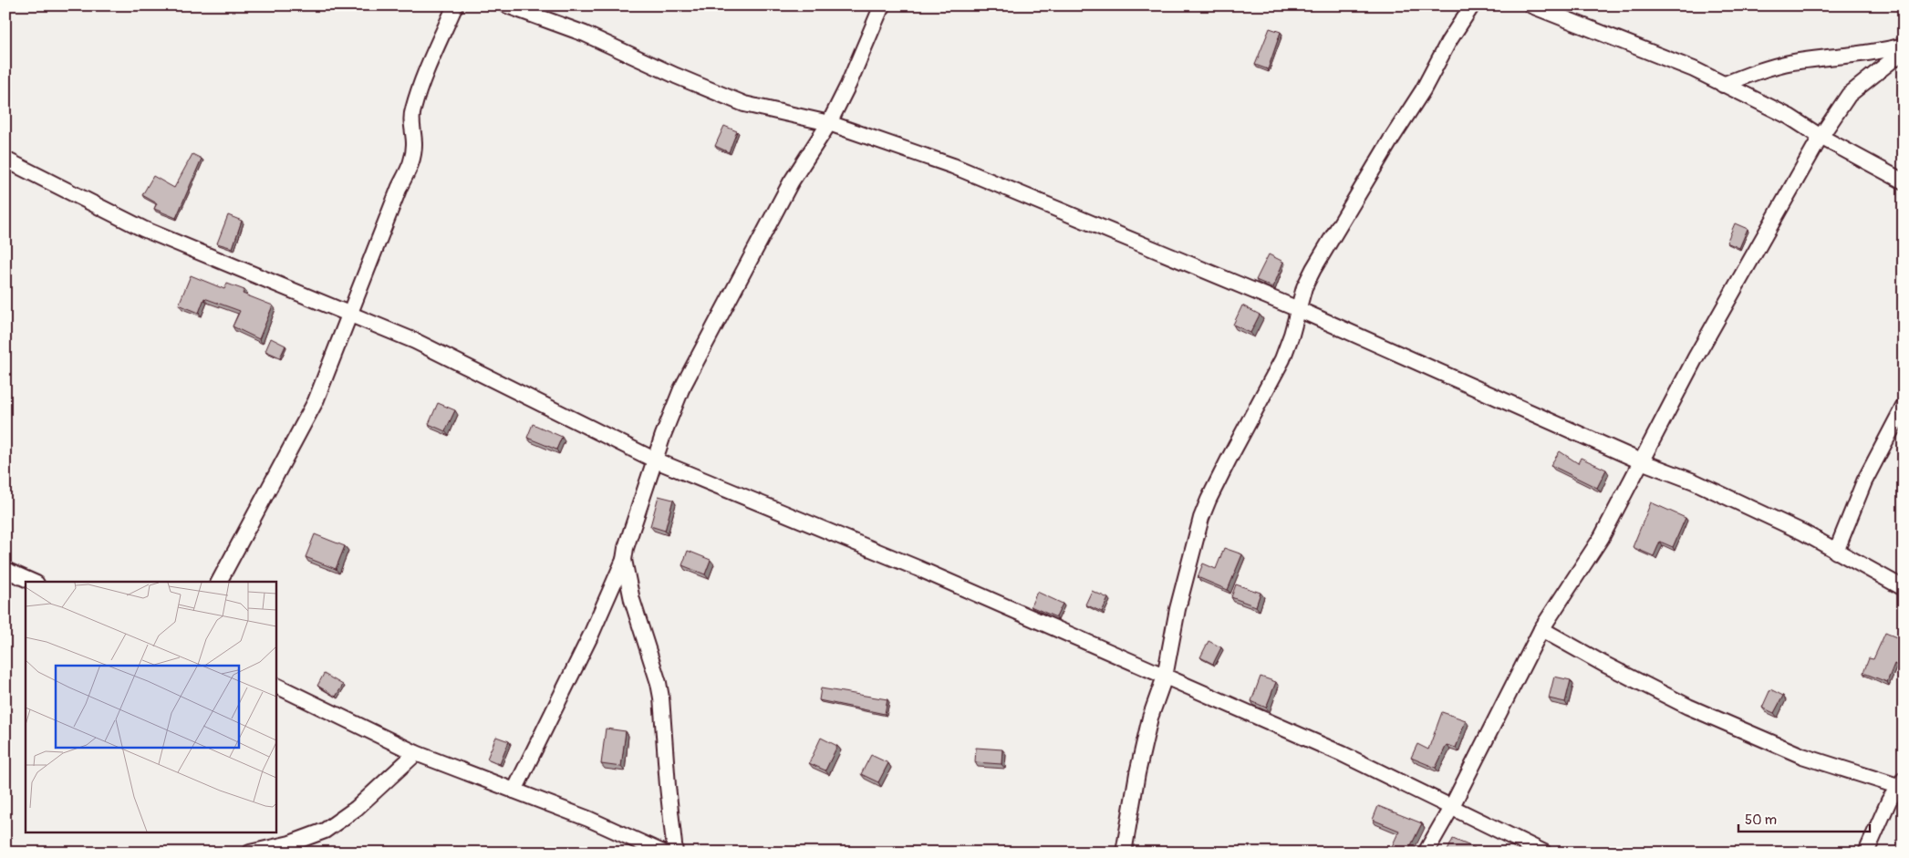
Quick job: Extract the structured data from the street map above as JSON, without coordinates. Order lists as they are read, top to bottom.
{
  "scale_bar": "50 m"
}
